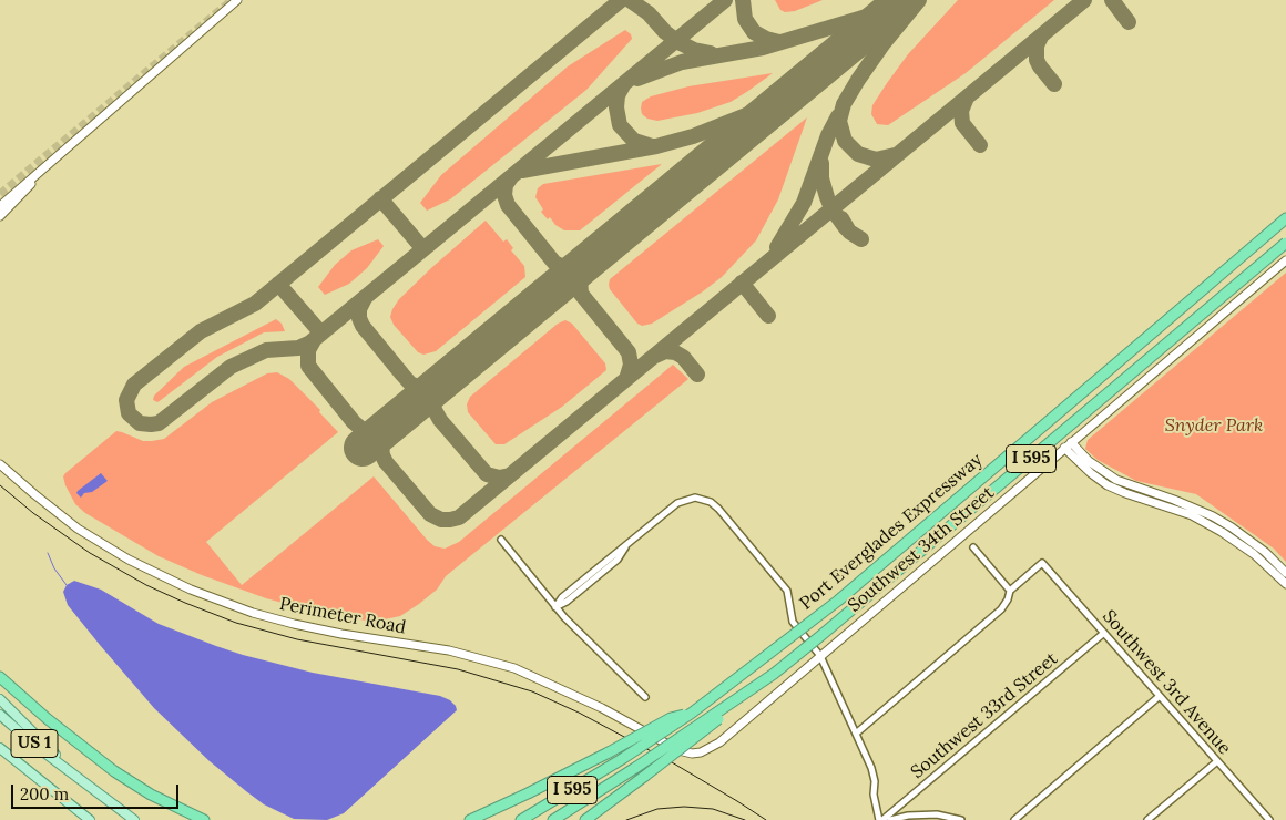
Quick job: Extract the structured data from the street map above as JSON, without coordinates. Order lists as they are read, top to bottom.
{
  "streets": {
    "highway": ["I 595", "Port Everglades Expressway"],
    "main road": ["US 1"],
    "street": [
      "Southwest 34th Street",
      "Perimeter Road",
      "Southwest 3rd Avenue",
      "Southwest 33rd Street"
    ]
  },
  "crossings": [
    ["Southwest 34th Street", "Perimeter Road"],
    ["Southwest 3rd Avenue", "Southwest 33rd Street"]
  ],
  "parks": ["Snyder Park"],
  "scale_bar": "200 m"
}
